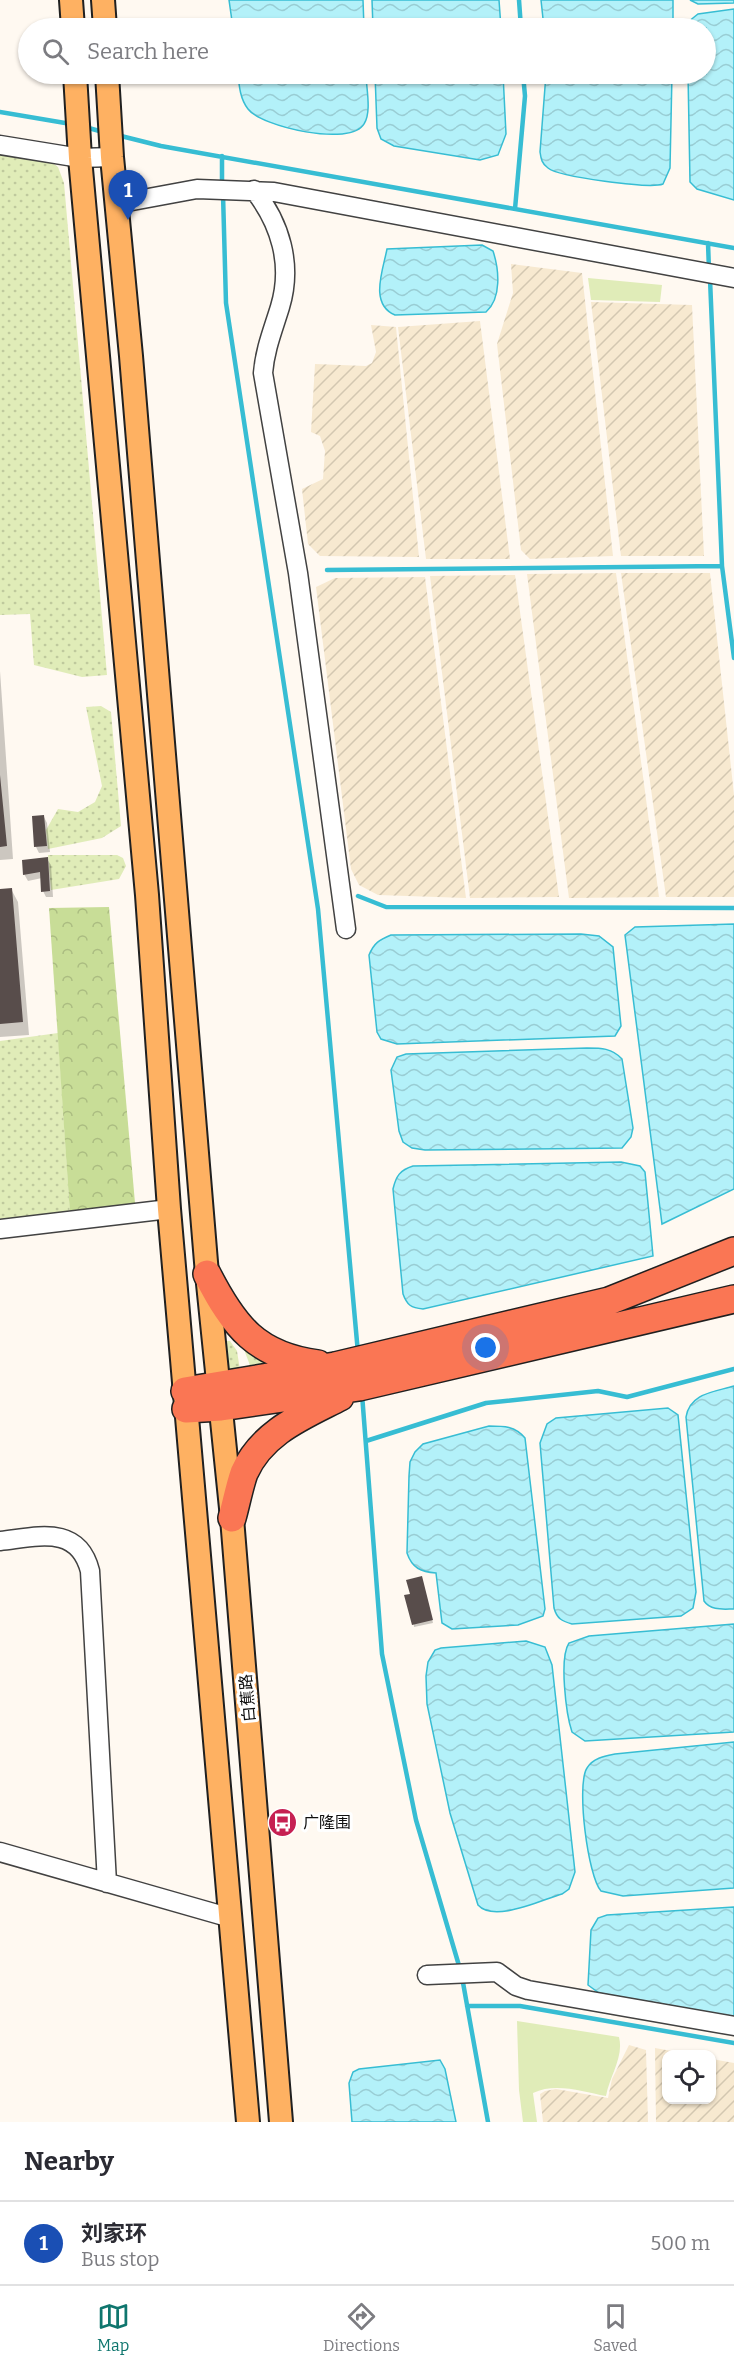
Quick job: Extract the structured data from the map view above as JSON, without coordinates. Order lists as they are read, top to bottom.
{
  "streets": {
    "main road": ["白蕉路"]
  },
  "places": {
    "bus stop": ["广隆围"]
  },
  "page": {
    "search": "Search here",
    "pins": "1",
    "heading": "Nearby",
    "list": [
      {
        "mark": "1",
        "name": "刘家环",
        "note": "Bus stop",
        "value": "500 m"
      }
    ],
    "nav": ["Map", "Directions", "Saved"]
  }
}
